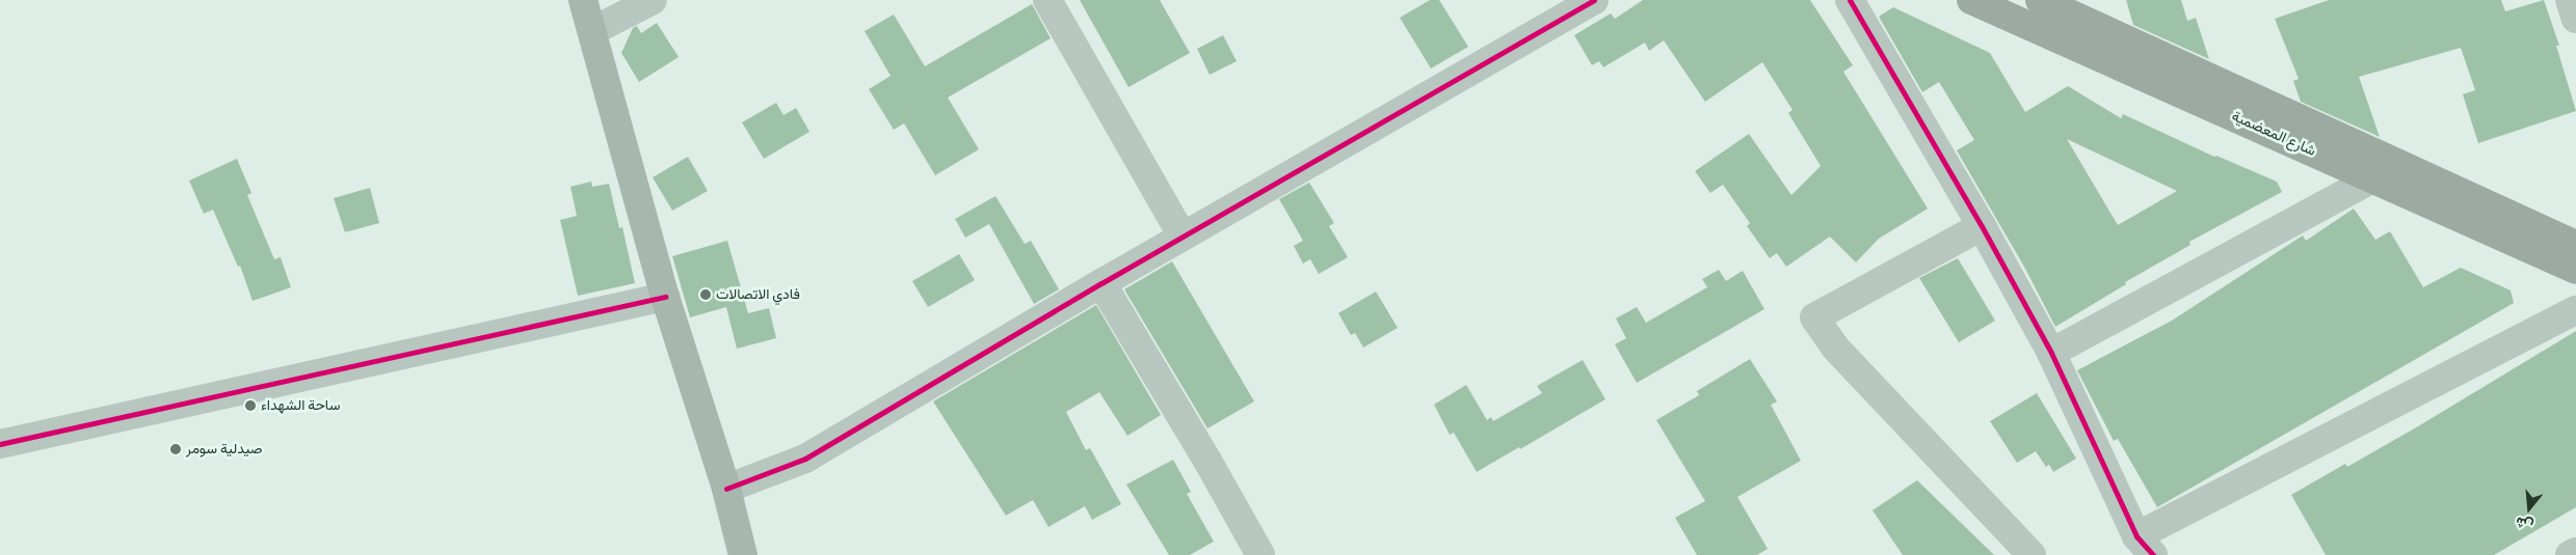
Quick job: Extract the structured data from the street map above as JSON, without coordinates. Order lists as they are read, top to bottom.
{
  "streets": {
    "main road": ["شارع المعضمية"]
  },
  "places": ["فادي الاتصالات", "ساحة الشهداء", "صيدلية سومر"],
  "north": "bottom"
}
